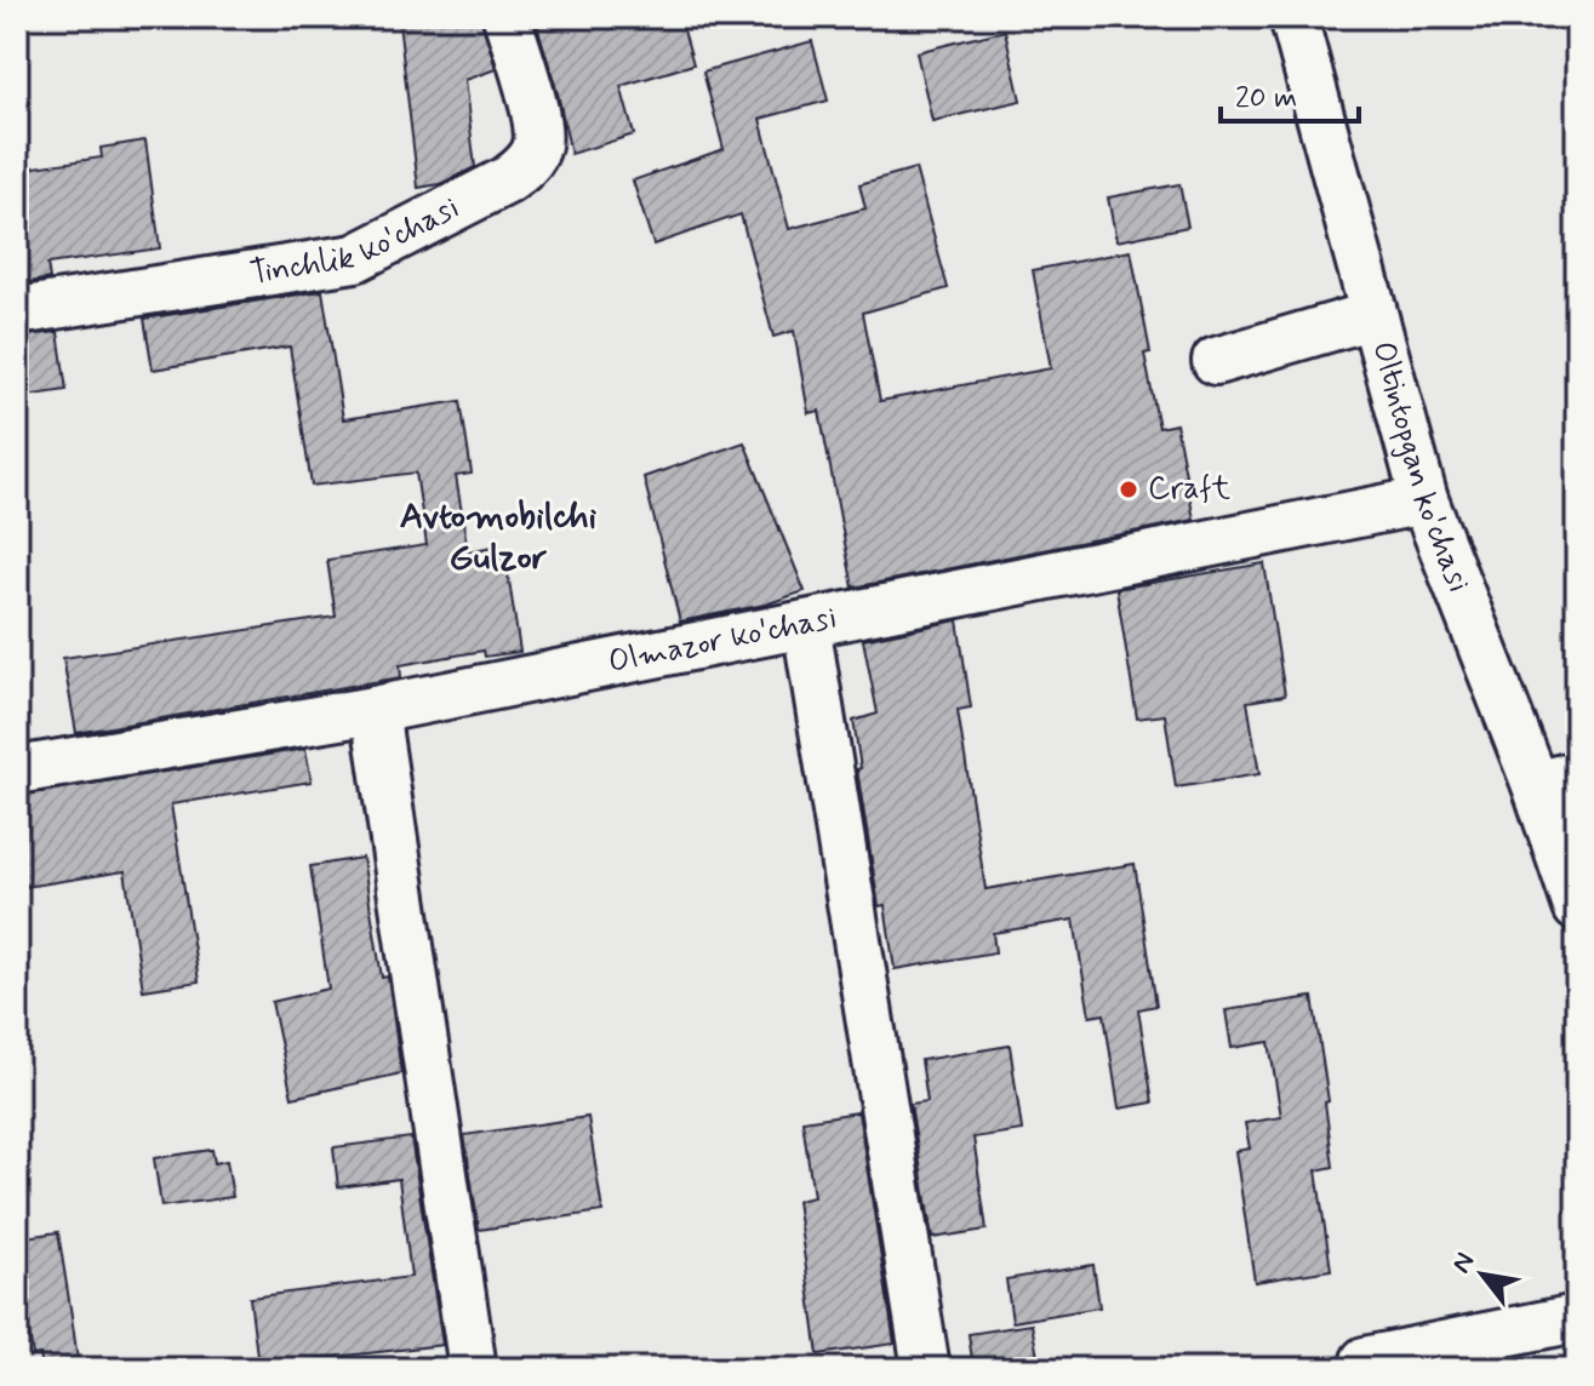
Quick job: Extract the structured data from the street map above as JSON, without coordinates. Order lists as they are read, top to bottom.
{
  "streets": {
    "street": ["Tinchlik ko'chasi", "Oltintopgan ko'chasi", "Olmazor ko'chasi"]
  },
  "crossings": [
    ["Oltintopgan ko'chasi", "Olmazor ko'chasi"]
  ],
  "districts": ["Avtomobilchi Gulzor"],
  "places": ["Craft"],
  "scale_bar": "20 m",
  "north": "top left"
}
